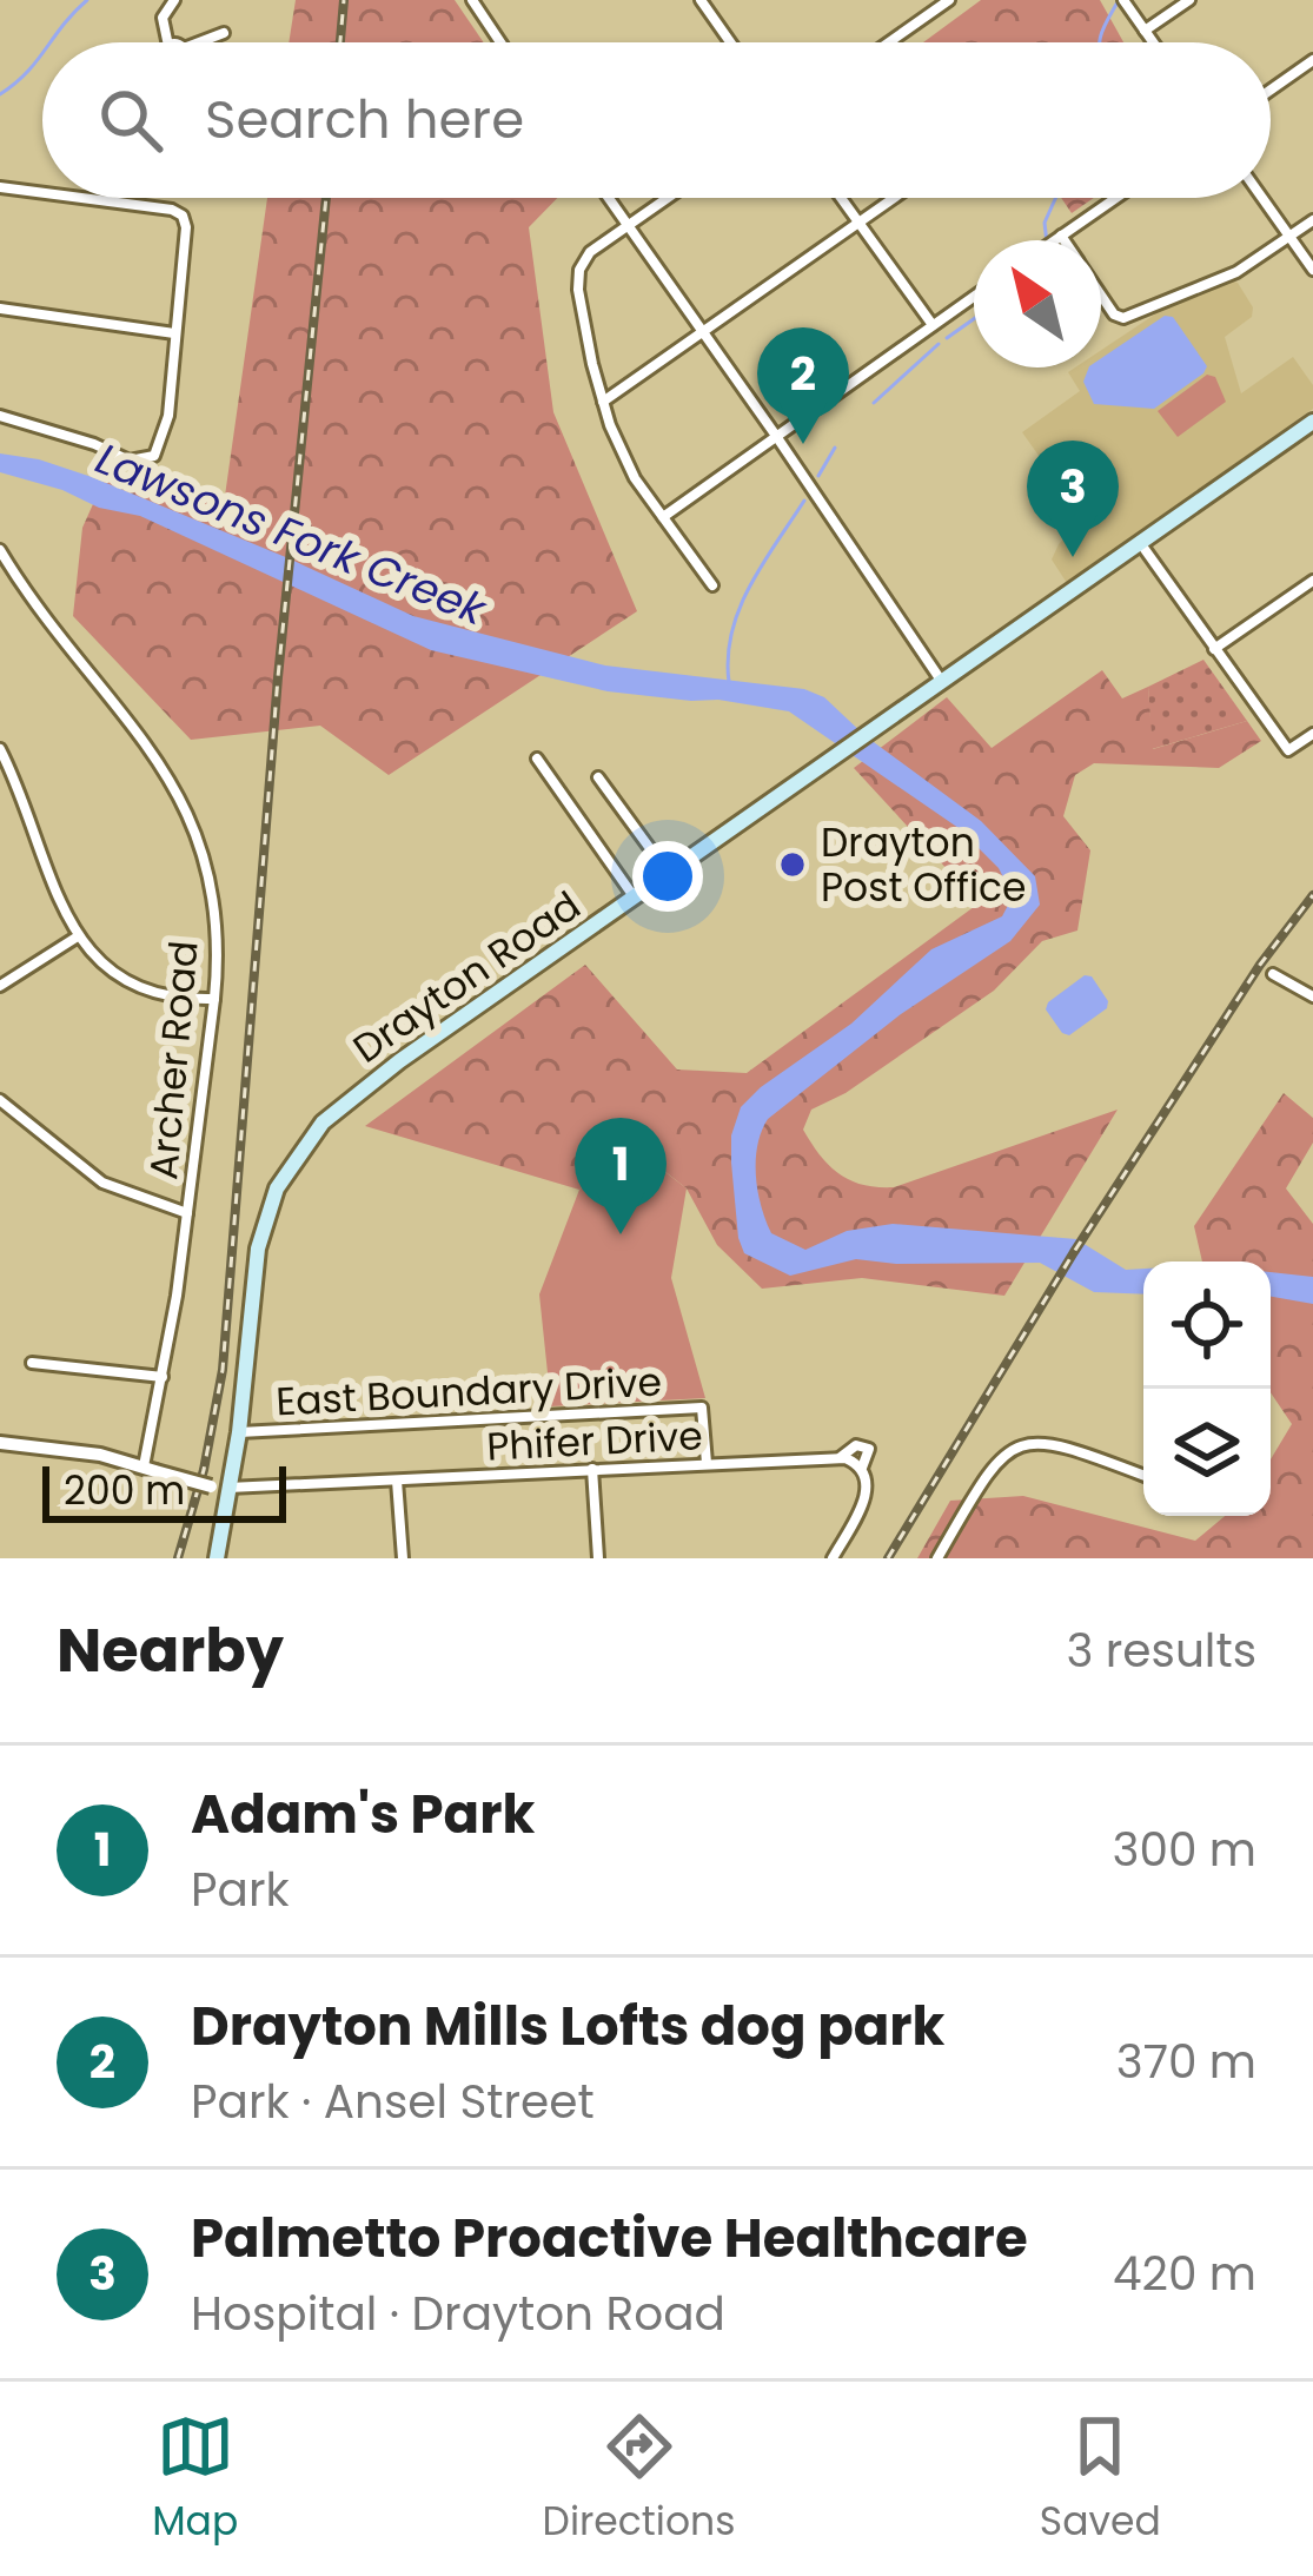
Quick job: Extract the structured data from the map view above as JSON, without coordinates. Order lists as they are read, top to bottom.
{
  "streets": {
    "main road": ["Drayton Road"],
    "street": ["Archer Road", "East Boundary Drive", "Phifer Drive"]
  },
  "crossings": [
    ["Drayton Road", "East Boundary Drive"],
    ["Drayton Road", "Phifer Drive"],
    ["East Boundary Drive", "Phifer Drive"]
  ],
  "water": ["Lawsons Fork Creek"],
  "places": ["Drayton Post Office"],
  "scale_bar": "200 m",
  "north": "top left",
  "page": {
    "search": "Search here",
    "pins": ["2", "3", "1"],
    "scale": "200 m",
    "heading": ["Nearby", "3 results"],
    "list": [
      {
        "mark": "1",
        "name": "Adam's Park",
        "note": "Park",
        "value": "300 m"
      },
      {
        "mark": "2",
        "name": "Drayton Mills Lofts dog park",
        "note": "Park · Ansel Street",
        "value": "370 m"
      },
      {
        "mark": "3",
        "name": "Palmetto Proactive Healthcare",
        "note": "Hospital · Drayton Road",
        "value": "420 m"
      }
    ],
    "nav": ["Map", "Directions", "Saved"]
  }
}
